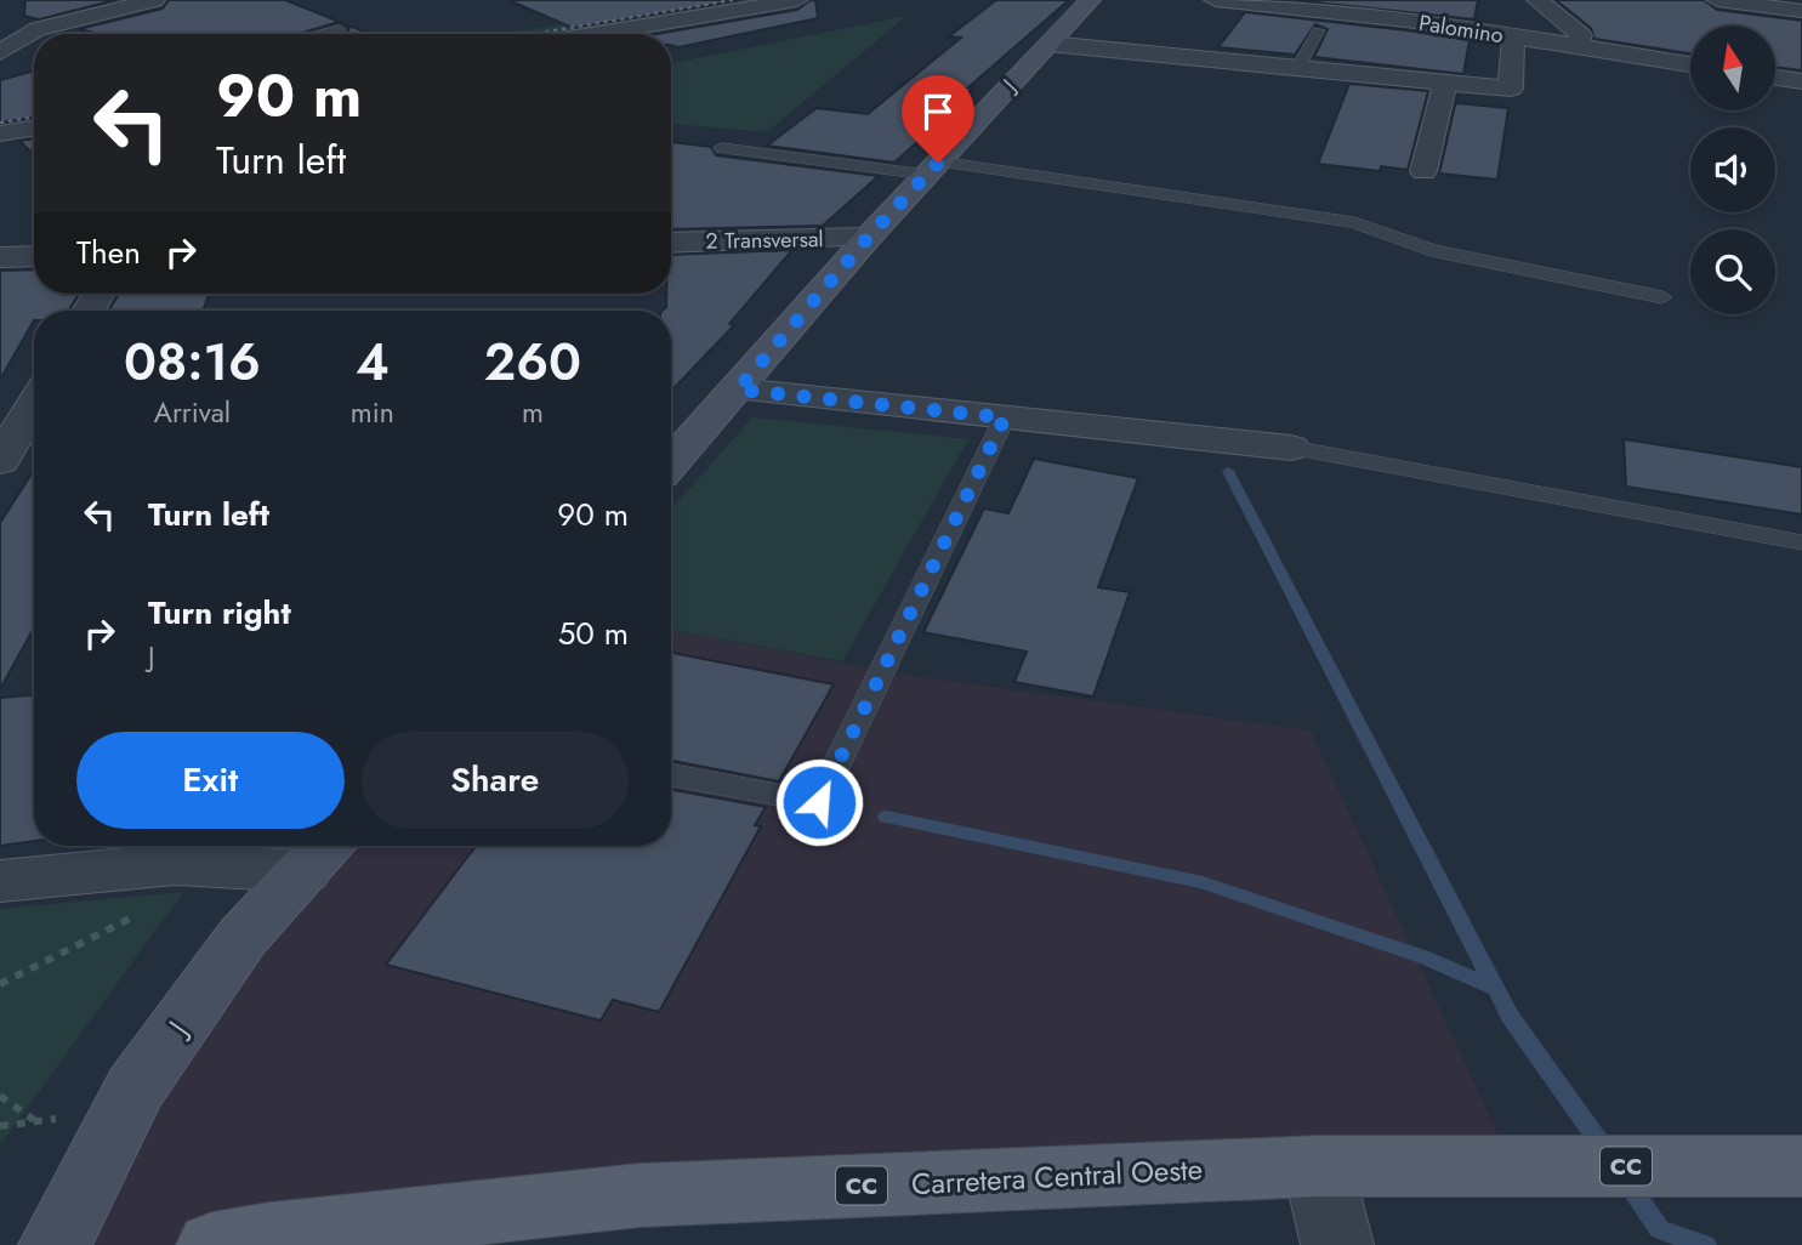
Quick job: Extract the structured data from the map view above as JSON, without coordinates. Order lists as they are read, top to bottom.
{
  "streets": {
    "main road": ["J", "CC", "Carretera Central Oeste"],
    "street": ["Palomino", "2 Transversal"]
  },
  "crossings": [
    ["J", "2 Transversal"]
  ],
  "north": "top",
  "page": {
    "turn": ["90 m", "Turn left"],
    "then": "Then",
    "eta": [
      "08:16",
      "Arrival",
      "4",
      "min",
      "260",
      "m"
    ],
    "list": [
      {
        "name": "Turn left",
        "value": "90 m"
      },
      {
        "name": "Turn right",
        "note": "J",
        "value": "50 m"
      }
    ],
    "buttons": ["Exit", "Share"]
  }
}
